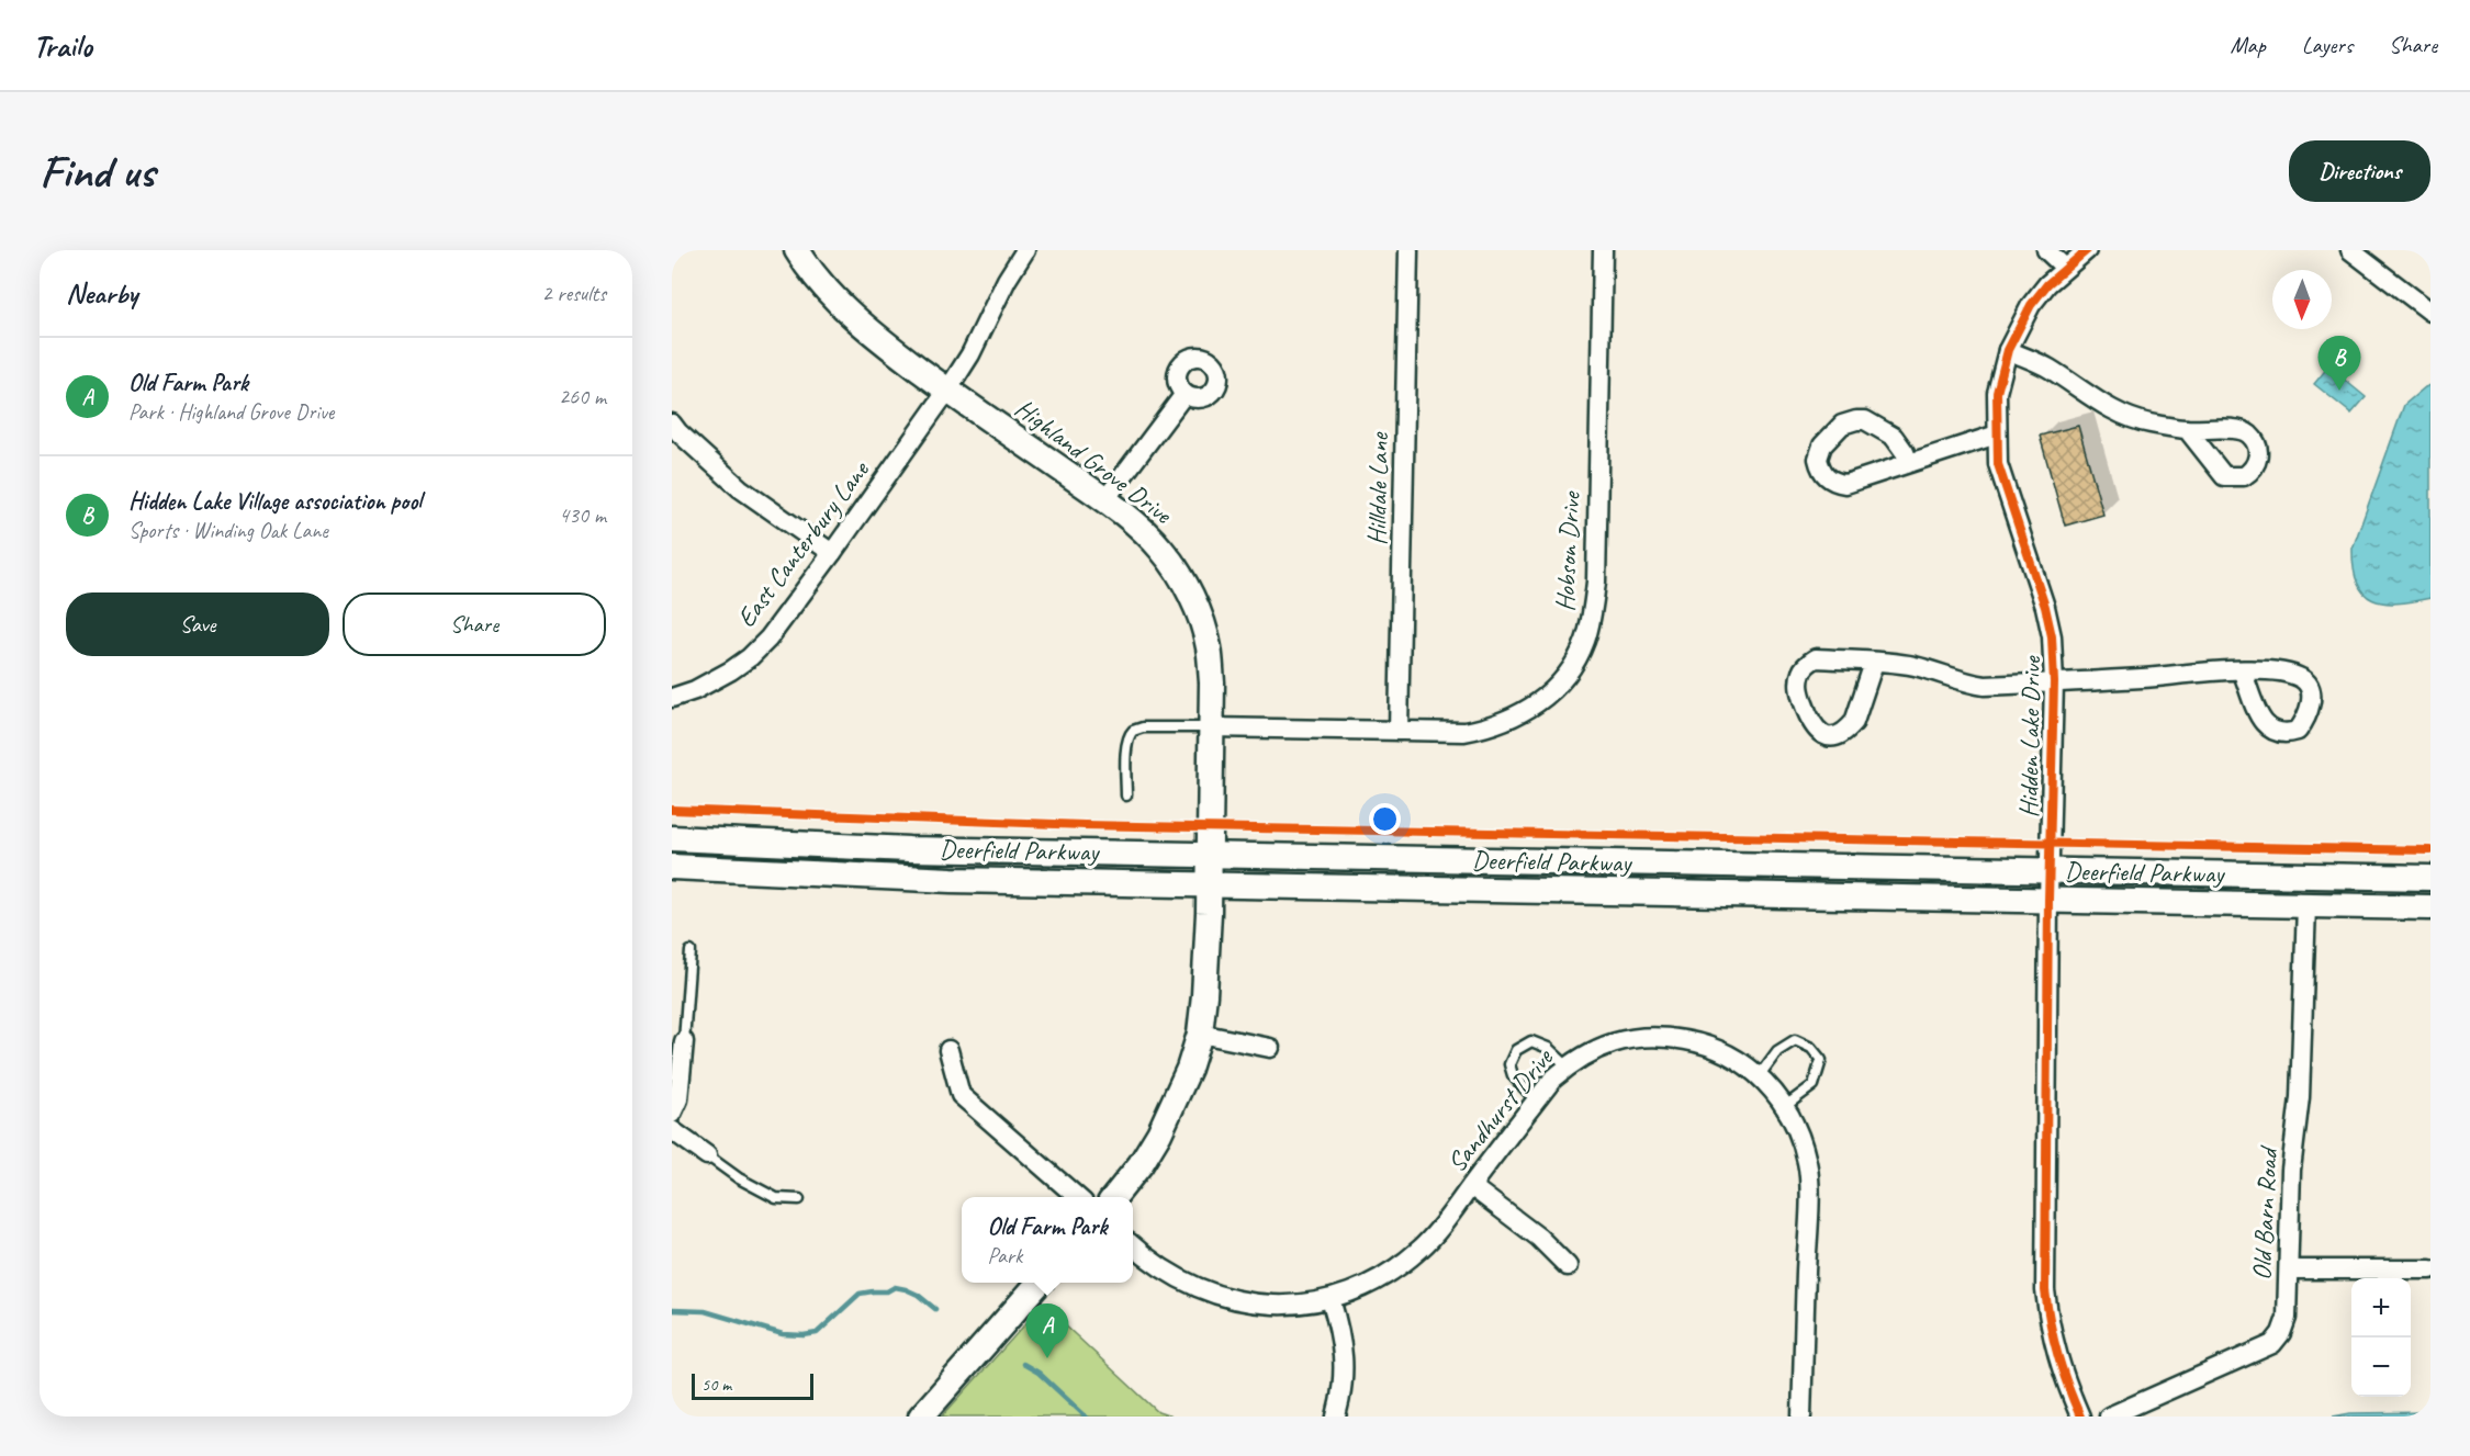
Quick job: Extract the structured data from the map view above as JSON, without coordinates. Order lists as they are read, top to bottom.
{
  "streets": {
    "main road": ["Highland Grove Drive", "Deerfield Parkway"],
    "street": [
      "Hilldale Lane",
      "East Canterbury Lane",
      "Hobson Drive",
      "Hidden Lake Drive",
      "Sandhurst Drive",
      "Old Barn Road"
    ]
  },
  "crossings": [
    ["Highland Grove Drive", "East Canterbury Lane"],
    ["Highland Grove Drive", "Hobson Drive"],
    ["Highland Grove Drive", "Deerfield Parkway"],
    ["Hilldale Lane", "Hobson Drive"],
    ["Hidden Lake Drive", "Deerfield Parkway"],
    ["Deerfield Parkway", "Old Barn Road"]
  ],
  "scale_bar": "50 m",
  "north": "bottom",
  "page": {
    "header": "Trailo",
    "nav": ["Map", "Layers", "Share"],
    "buttons": [
      "Directions",
      ["Save", "Share"]
    ],
    "title": "Find us",
    "heading": ["Nearby", "2 results"],
    "list": [
      {
        "mark": "A",
        "name": "Old Farm Park",
        "note": "Park · Highland Grove Drive",
        "value": "260 m"
      },
      {
        "mark": "B",
        "name": "Hidden Lake Village association pool",
        "note": "Sports · Winding Oak Lane",
        "value": "430 m"
      }
    ],
    "pins": ["B", "A"],
    "popup": ["Old Farm Park", "Park"],
    "map_buttons": ["+", "−"],
    "scale": "50 m"
  }
}
